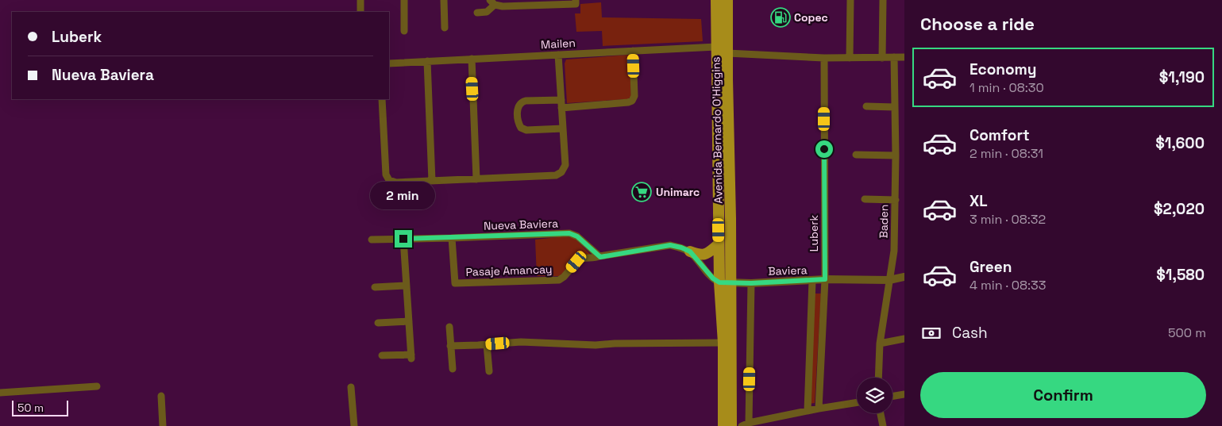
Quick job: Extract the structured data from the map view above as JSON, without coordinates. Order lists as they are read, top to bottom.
{
  "streets": {
    "main road": ["Avenida Bernardo O'Higgins"],
    "street": [
      "Mailen",
      "Baden",
      "Nueva Baviera",
      "Luberk",
      "Pasaje Amancay",
      "Baviera"
    ]
  },
  "crossings": [
    ["Mailen", "Avenida Bernardo O'Higgins"],
    ["Avenida Bernardo O'Higgins", "Baviera"],
    ["Baden", "Baviera"],
    ["Nueva Baviera", "Pasaje Amancay"],
    ["Luberk", "Baviera"]
  ],
  "places": {
    "fuel station": ["Copec"],
    "supermarket": ["Unimarc"]
  },
  "scale_bar": "50 m",
  "page": {
    "heading": "Choose a ride",
    "banner": ["Luberk", "Nueva Baviera"],
    "list": [
      {
        "name": "Economy",
        "note": "1 min · 08:30",
        "value": "$1,190"
      },
      {
        "name": "Comfort",
        "note": "2 min · 08:31",
        "value": "$1,600"
      },
      {
        "name": "XL",
        "note": "3 min · 08:32",
        "value": "$2,020"
      },
      {
        "name": "Green",
        "note": "4 min · 08:33",
        "value": "$1,580"
      }
    ],
    "bubble": "2 min",
    "pay": ["Cash", "500 m"],
    "buttons": "Confirm",
    "scale": "50 m"
  }
}
